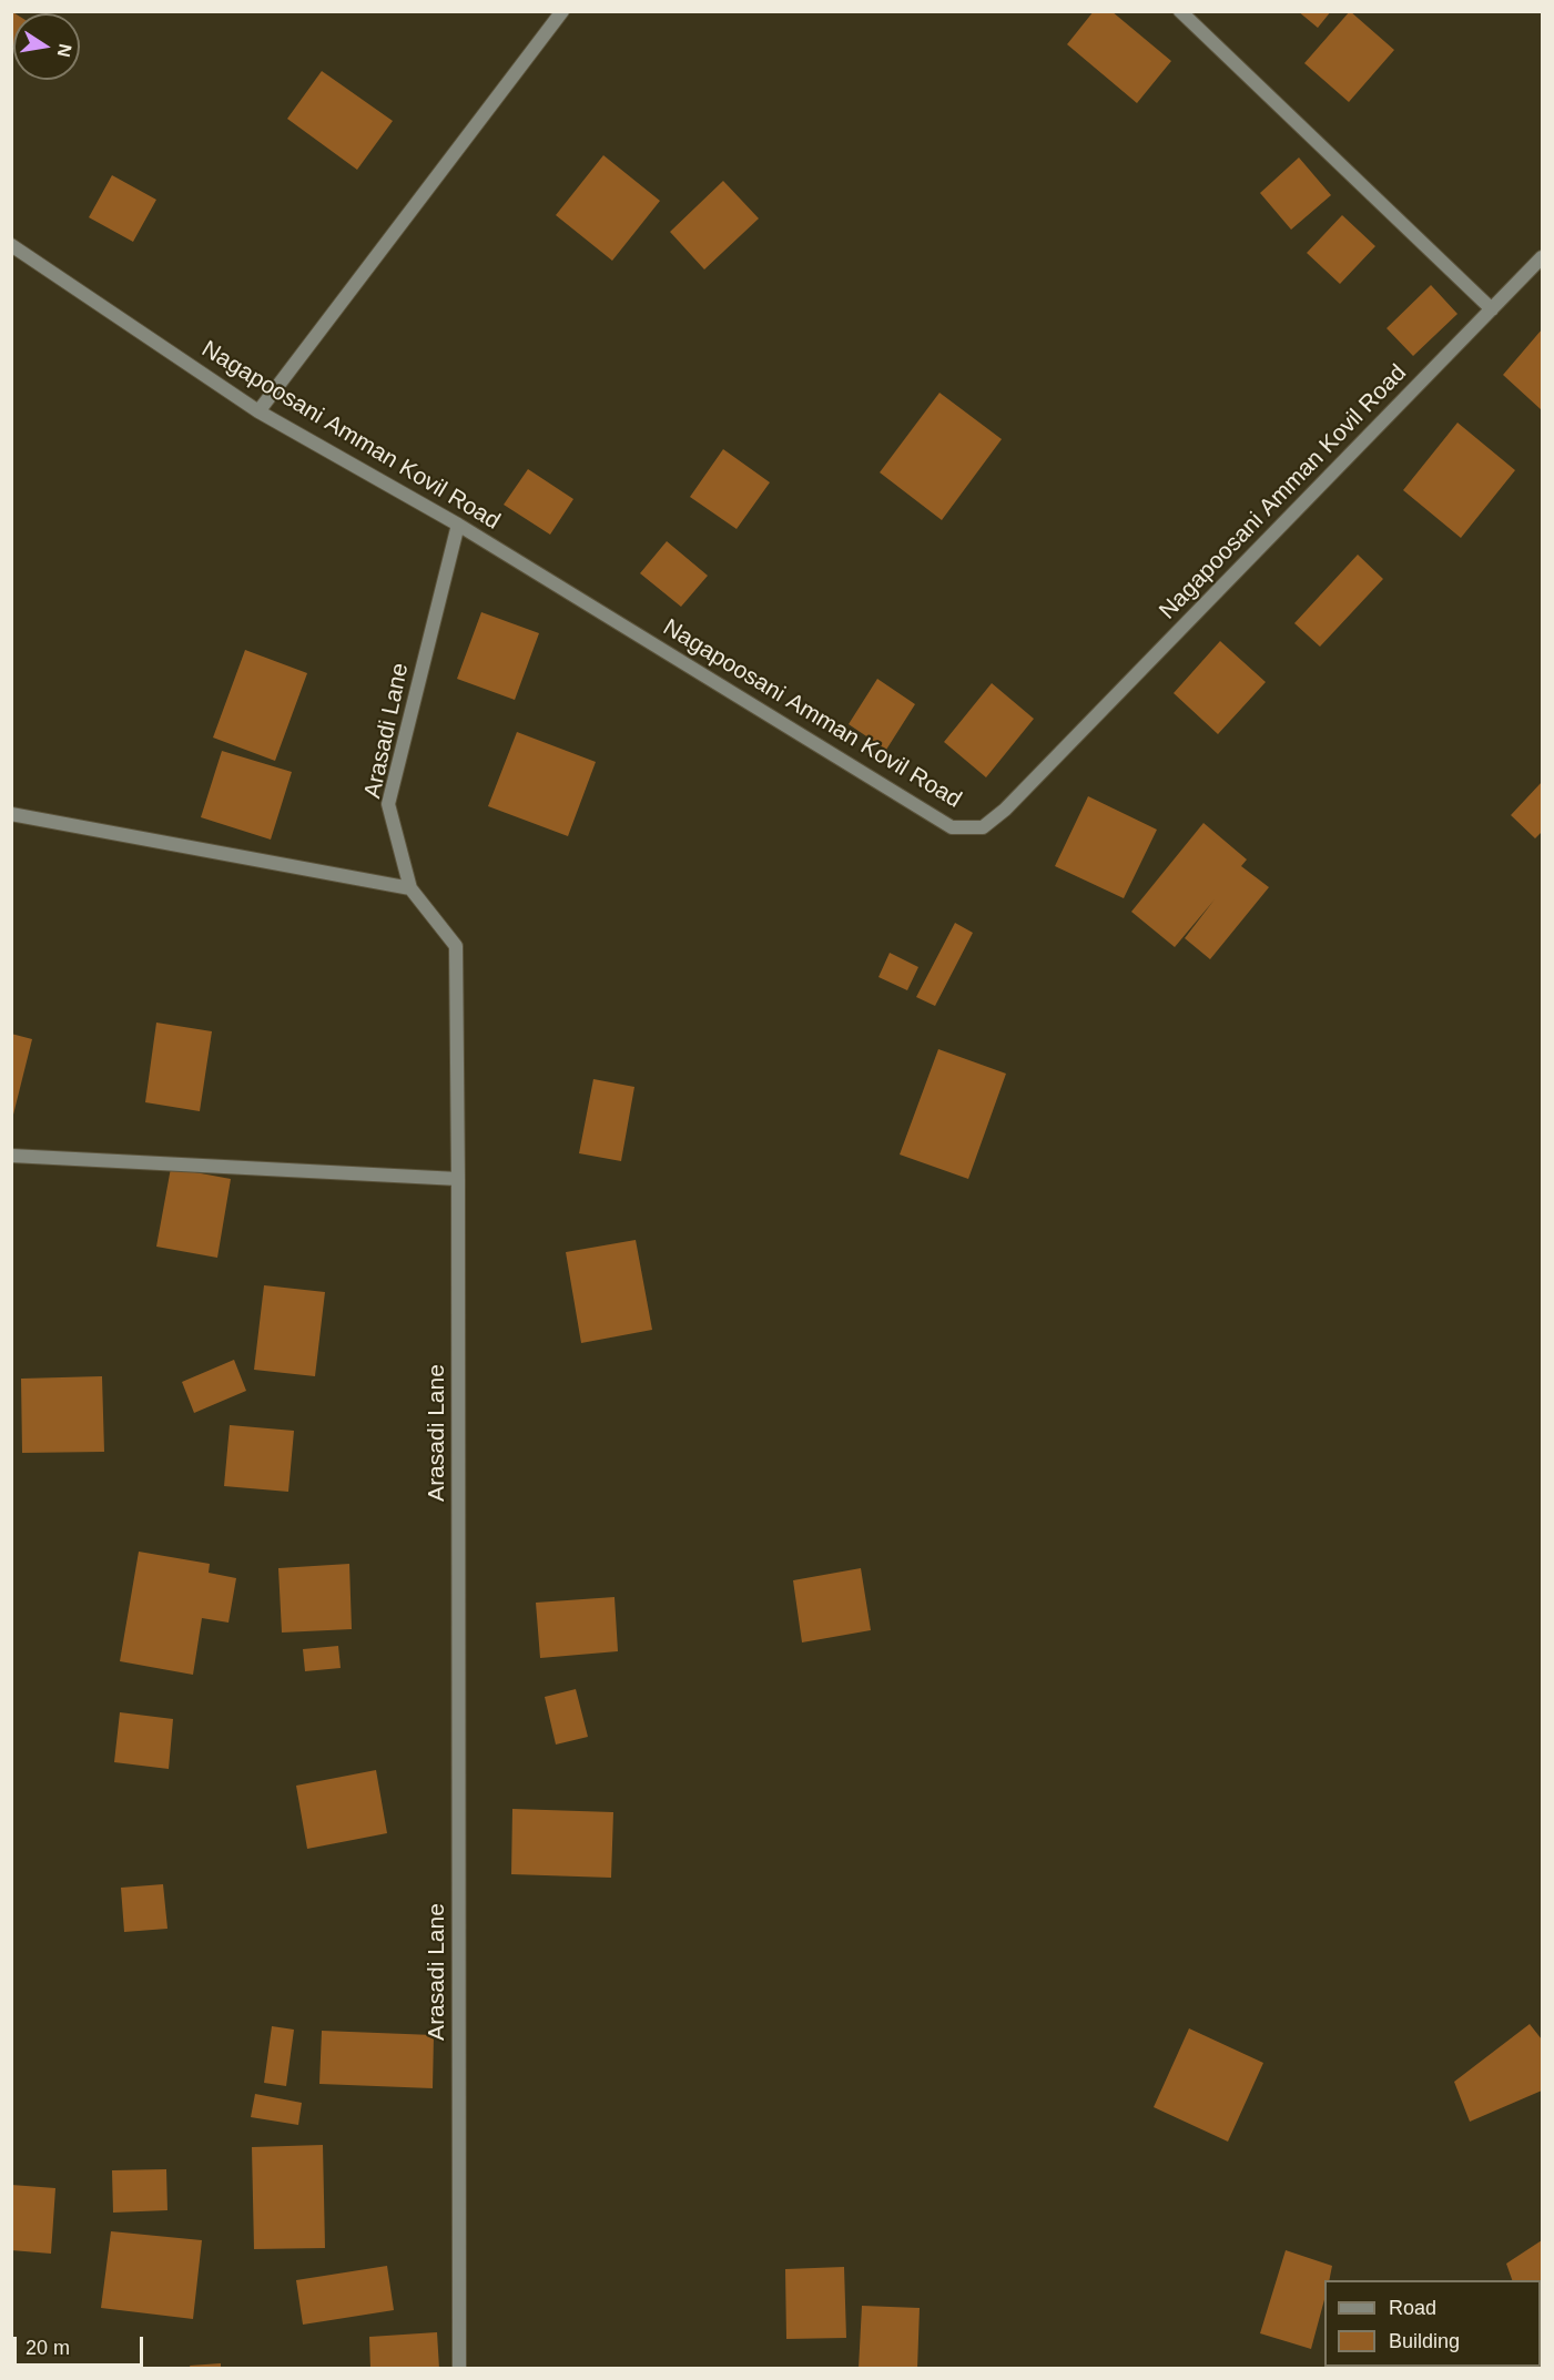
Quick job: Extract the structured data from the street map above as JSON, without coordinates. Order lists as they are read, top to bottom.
{
  "streets": {
    "street": ["Nagapoosani Amman Kovil Road", "Arasadi Lane"]
  },
  "crossings": [
    ["Nagapoosani Amman Kovil Road", "Arasadi Lane"]
  ],
  "legend": ["Road", "Building"],
  "scale_bar": "20 m",
  "north": "right"
}
